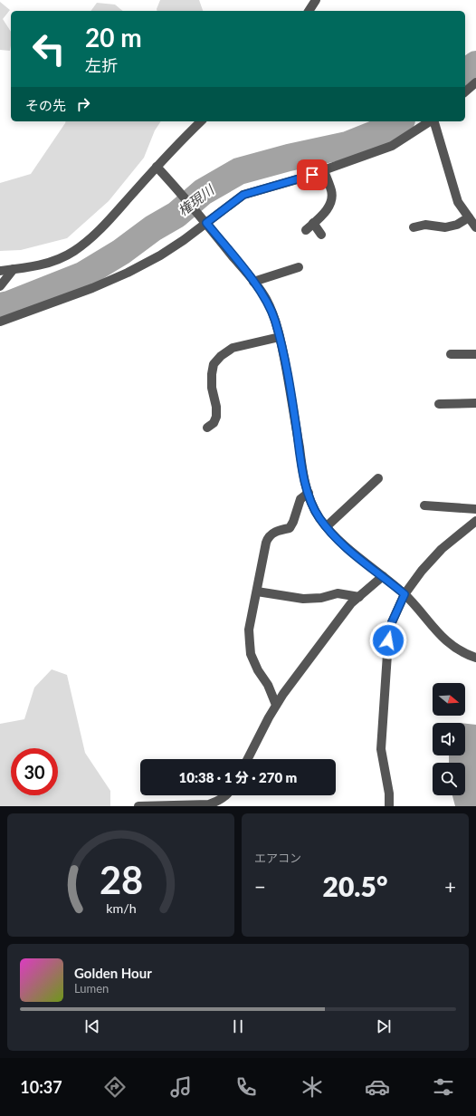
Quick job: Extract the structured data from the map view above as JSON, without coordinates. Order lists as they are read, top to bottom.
{
  "water": ["権現川"],
  "north": "right",
  "page": {
    "turn": ["20 m", "左折"],
    "then": "その先",
    "limit": "30",
    "trip": "10:38 · 1 分 · 270 m",
    "tile": "エアコン",
    "heat": ["−", "20.5°", "+"],
    "song": ["Golden Hour", "Lumen"],
    "tabs": "10:37",
    "gauge": ["28", "km/h"]
  }
}
